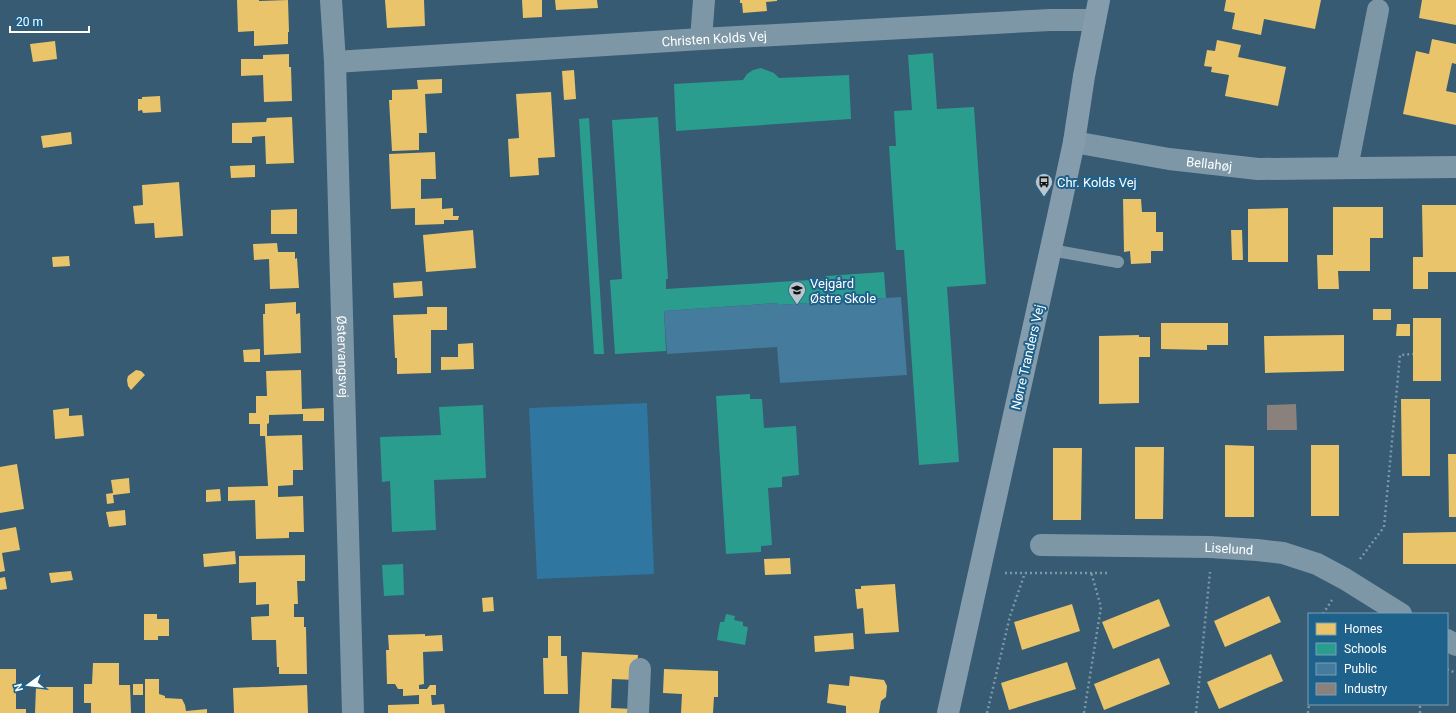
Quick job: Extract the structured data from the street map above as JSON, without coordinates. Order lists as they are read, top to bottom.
{
  "streets": {
    "street": [
      "Christen Kolds Vej",
      "Bellahøj",
      "Østervangsvej",
      "Nørre Tranders Vej",
      "Liselund"
    ]
  },
  "crossings": [
    ["Christen Kolds Vej", "Østervangsvej"],
    ["Christen Kolds Vej", "Nørre Tranders Vej"],
    ["Bellahøj", "Nørre Tranders Vej"]
  ],
  "places": {
    "bus stop": ["Chr. Kolds Vej"],
    "school or university": ["Vejgård Østre Skole"]
  },
  "legend": [
    "Homes",
    "Schools",
    "Public",
    "Industry"
  ],
  "scale_bar": "20 m",
  "north": "left"
}
